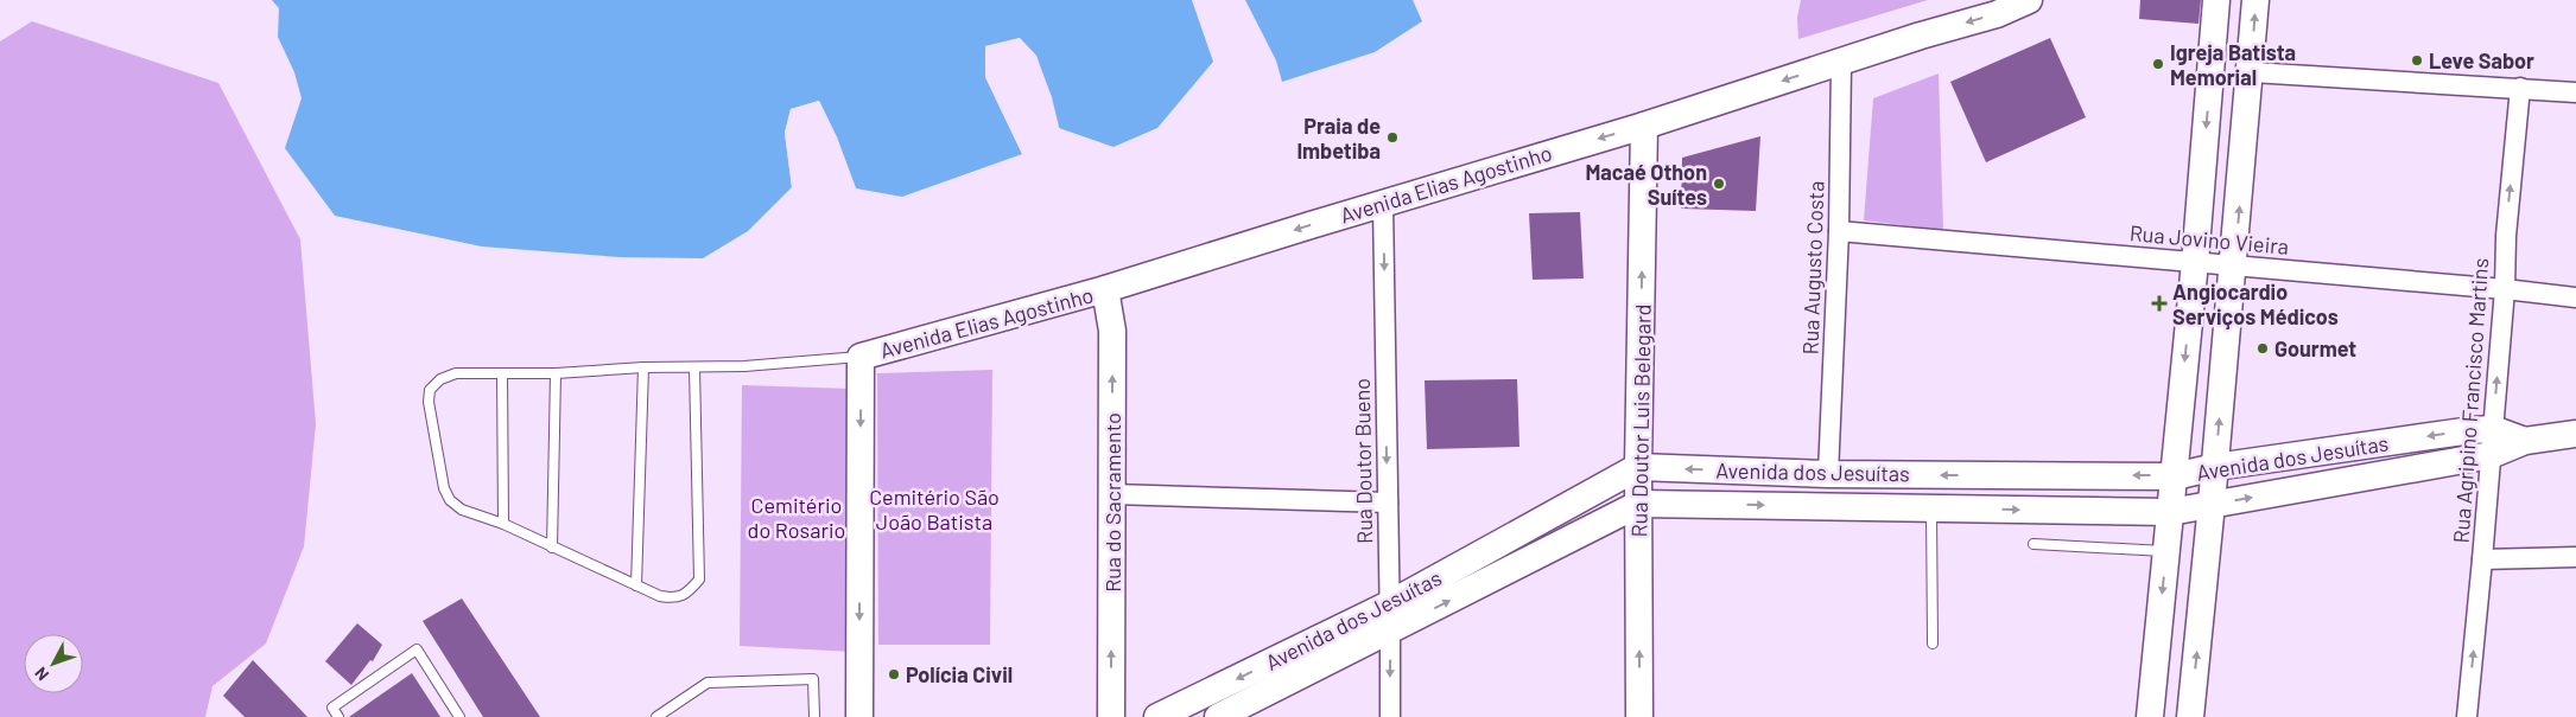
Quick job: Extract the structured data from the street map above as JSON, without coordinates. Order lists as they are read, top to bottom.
{
  "streets": {
    "street": [
      "Avenida Elias Agostinho",
      "Rua Jovino Vieira",
      "Rua Augusto Costa",
      "Rua Agripino Francisco Martins",
      "Rua Doutor Luis Belegard",
      "Avenida dos Jesuítas",
      "Rua Doutor Bueno",
      "Rua do Sacramento"
    ]
  },
  "crossings": [
    ["Avenida Elias Agostinho", "Rua Augusto Costa"],
    ["Avenida Elias Agostinho", "Rua Doutor Luis Belegard"],
    ["Avenida Elias Agostinho", "Rua Doutor Bueno"],
    ["Avenida Elias Agostinho", "Rua do Sacramento"],
    ["Rua Jovino Vieira", "Rua Augusto Costa"],
    ["Rua Jovino Vieira", "Rua Agripino Francisco Martins"],
    ["Rua Augusto Costa", "Avenida dos Jesuítas"],
    ["Rua Agripino Francisco Martins", "Avenida dos Jesuítas"],
    ["Rua Doutor Luis Belegard", "Avenida dos Jesuítas"],
    ["Avenida dos Jesuítas", "Rua Doutor Bueno"]
  ],
  "one_way": [
    "Avenida Elias Agostinho",
    "Rua Agripino Francisco Martins",
    "Rua Doutor Luis Belegard",
    "Rua Doutor Bueno",
    "Rua do Sacramento"
  ],
  "parks": ["Cemitério São João Batista", "Cemitério do Rosario"],
  "places": {
    "other": [
      "Leve Sabor",
      "Igreja Batista Memorial",
      "Praia de Imbetiba",
      "Macaé Othon Suítes",
      "Gourmet",
      "Polícia Civil"
    ],
    "health": ["Angiocardio Serviços Médicos"]
  },
  "north": "bottom left"
}
